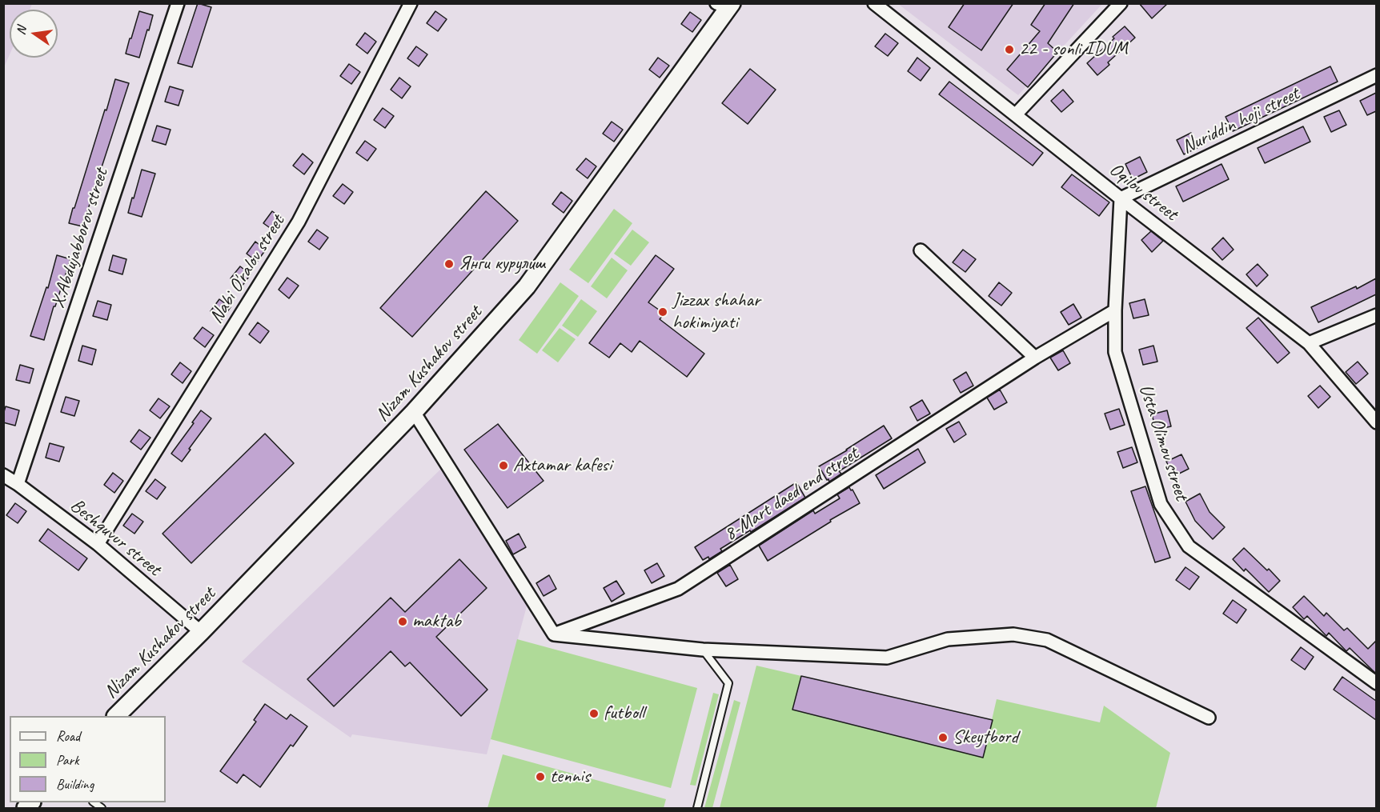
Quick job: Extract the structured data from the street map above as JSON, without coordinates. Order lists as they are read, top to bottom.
{
  "streets": {
    "main road": ["Nizam Kushakov street"],
    "street": [
      "Nuriddin hoji street",
      "Oqilov street",
      "X.Abdujabborov street",
      "Nabi O'ralov street",
      "Usta Olimov street",
      "8-Mart daed end street",
      "Beshquvur street"
    ]
  },
  "crossings": [
    ["Nuriddin hoji street", "Oqilov street"],
    ["Nuriddin hoji street", "Usta Olimov street"],
    ["Oqilov street", "Usta Olimov street"],
    ["X.Abdujabborov street", "Beshquvur street"],
    ["Nabi O'ralov street", "Beshquvur street"],
    ["Nizam Kushakov street", "Beshquvur street"],
    ["Usta Olimov street", "8-Mart daed end street"]
  ],
  "places": [
    "22 - sonli IDUM",
    "Янги курулиш",
    "Jizzax shahar hokimiyati",
    "Axtamar kafesi",
    "maktab",
    "futboll",
    "Skeytbord",
    "tennis"
  ],
  "legend": ["Road", "Park", "Building"],
  "north": "left"
}
